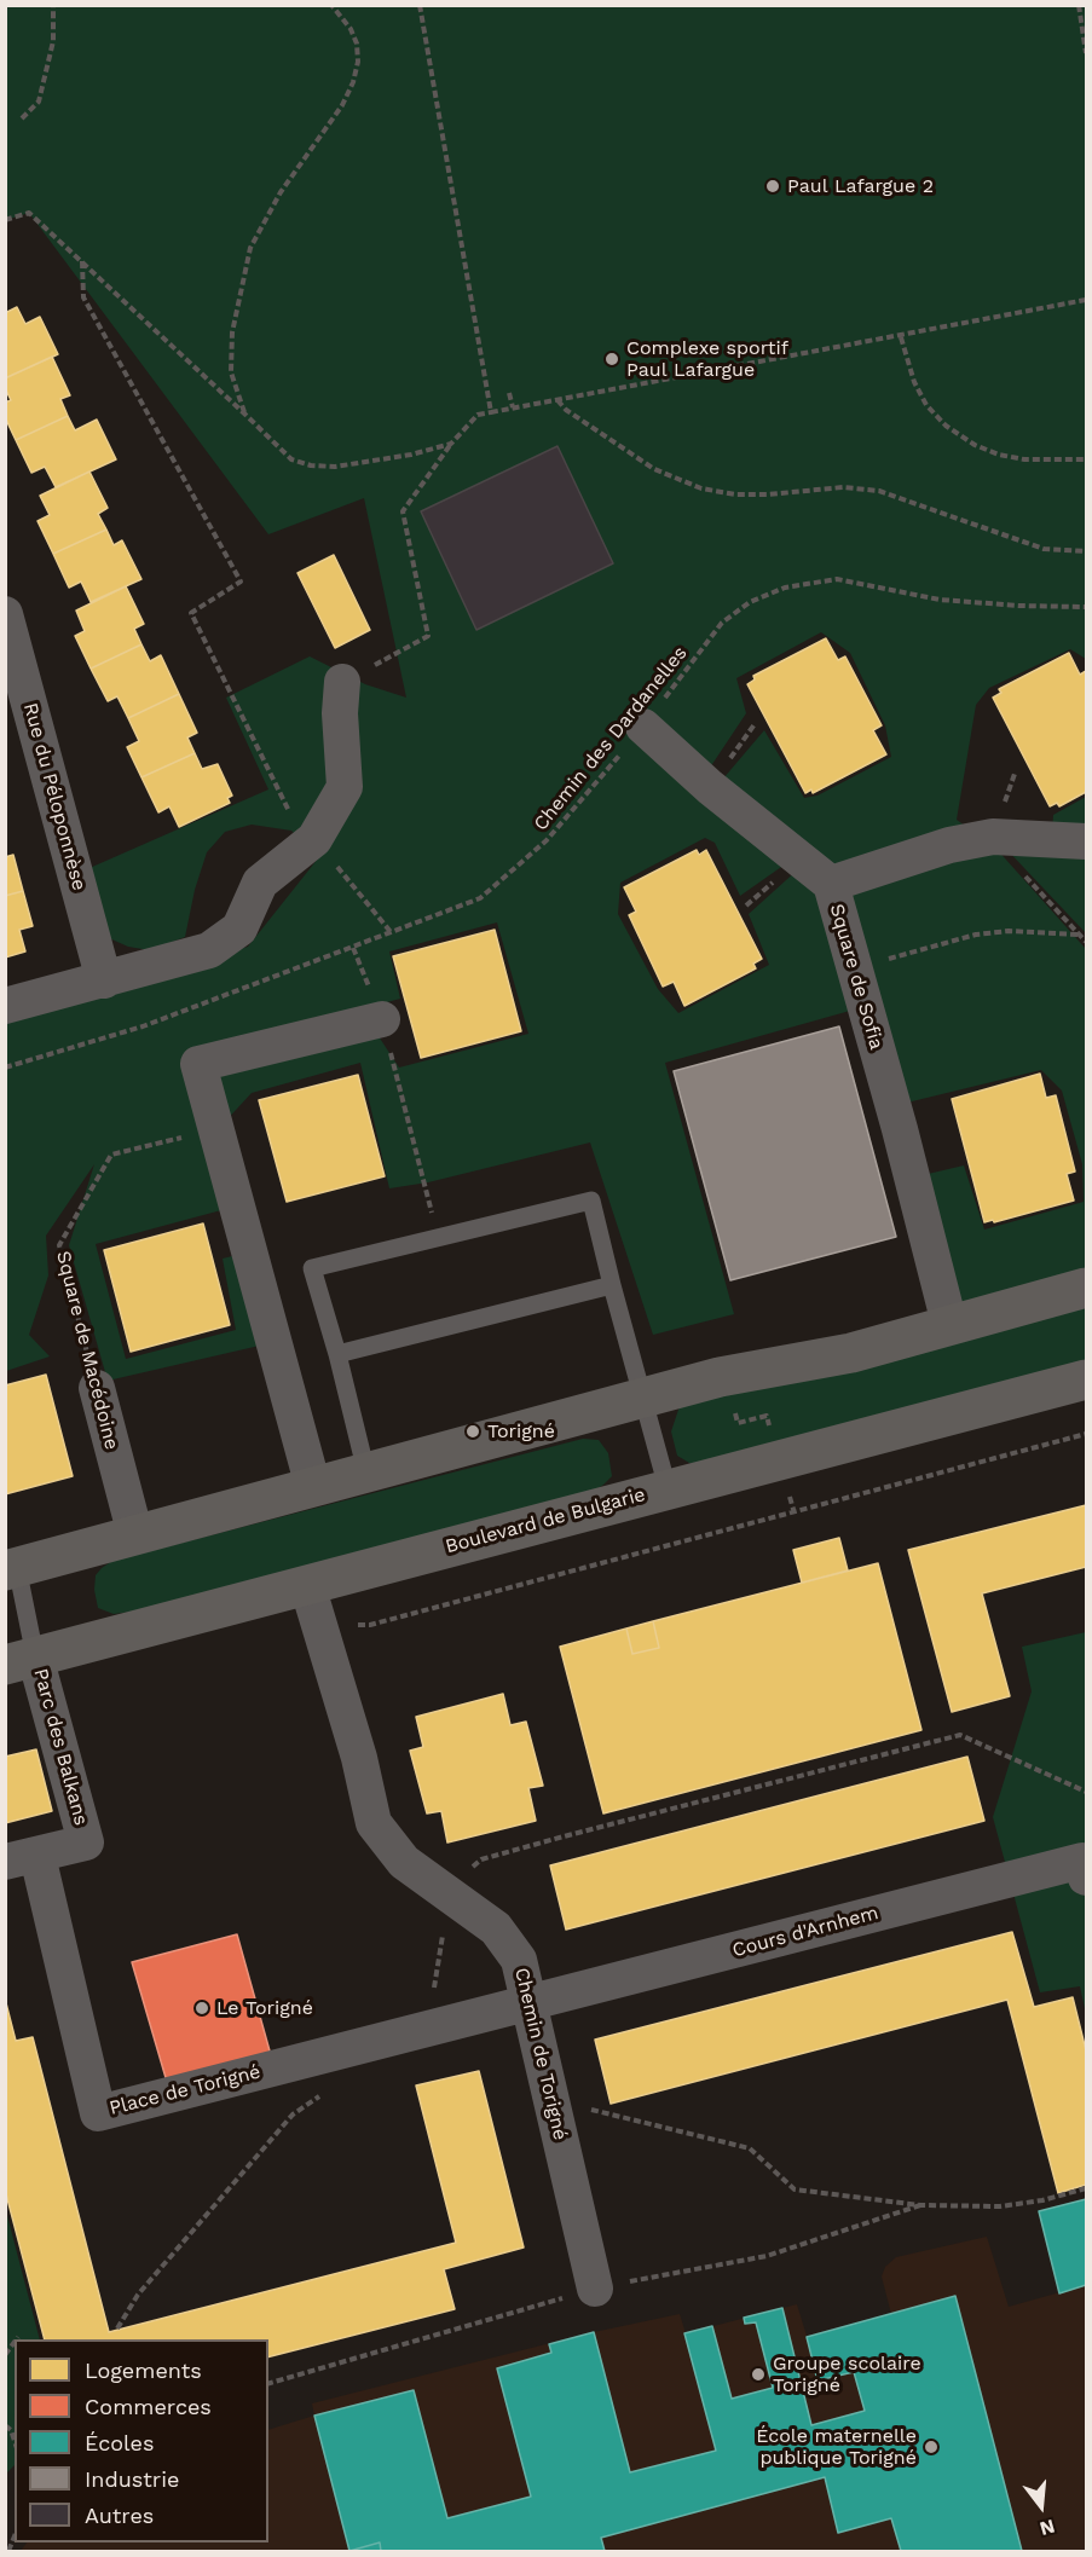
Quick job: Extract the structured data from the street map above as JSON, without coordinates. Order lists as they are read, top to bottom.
{
  "streets": {
    "street": [
      "Rue du Péloponnèse",
      "Square de Sofia",
      "Square de Macédoine",
      "Boulevard de Bulgarie",
      "Parc des Balkans",
      "Cours d'Arnhem",
      "Chemin de Torigné",
      "Place de Torigné"
    ],
    "path": ["Chemin des Dardanelles"]
  },
  "crossings": [
    ["Boulevard de Bulgarie", "Parc des Balkans"],
    ["Boulevard de Bulgarie", "Chemin de Torigné"],
    ["Parc des Balkans", "Place de Torigné"],
    ["Cours d'Arnhem", "Chemin de Torigné"],
    ["Cours d'Arnhem", "Place de Torigné"],
    ["Chemin de Torigné", "Place de Torigné"]
  ],
  "places": [
    "Paul Lafargue 2",
    "Complexe sportif Paul Lafargue",
    "Torigné",
    "Le Torigné",
    "Groupe scolaire Torigné",
    "École maternelle publique Torigné"
  ],
  "legend": [
    "Logements",
    "Commerces",
    "Écoles",
    "Industrie",
    "Autres"
  ],
  "north": "bottom"
}
